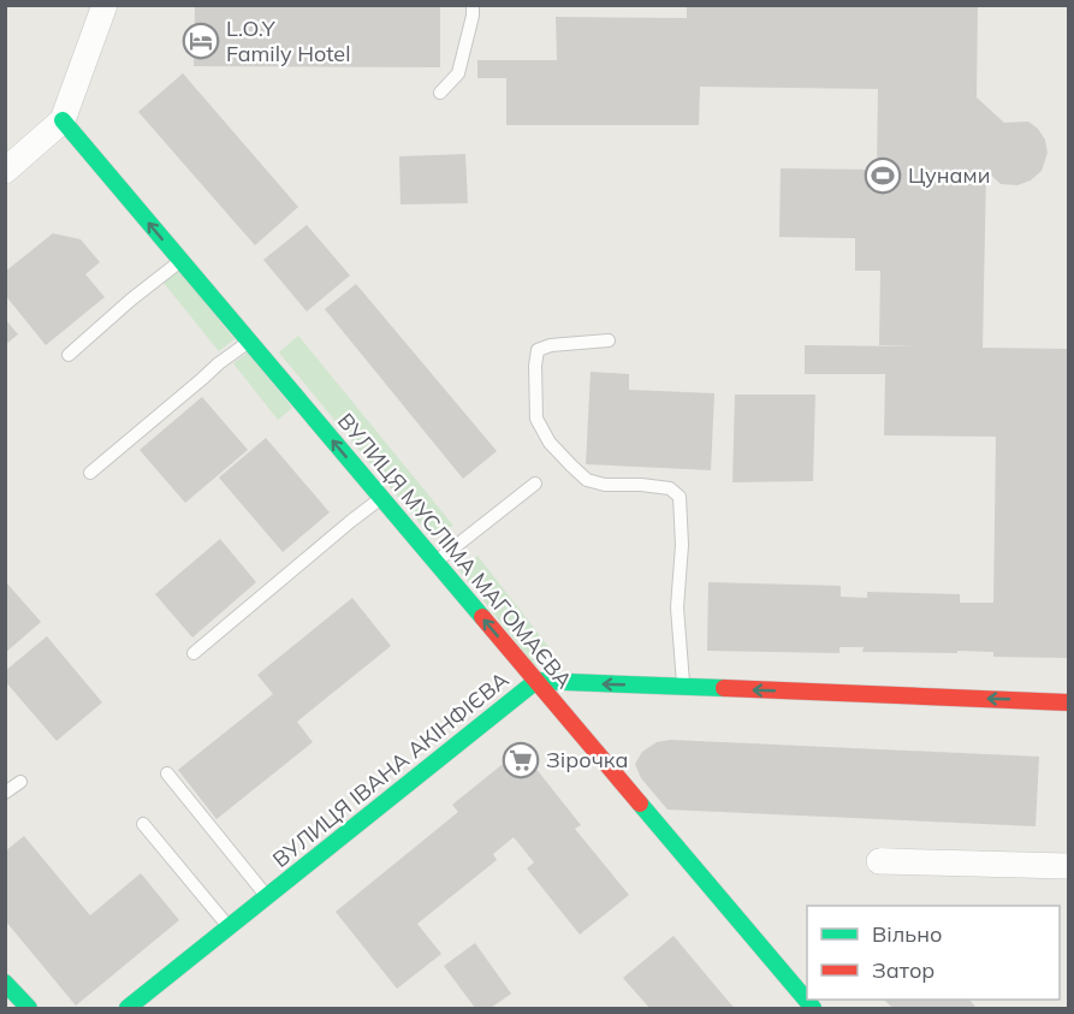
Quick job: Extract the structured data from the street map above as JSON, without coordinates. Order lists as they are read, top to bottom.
{
  "streets": {
    "street": ["ВУЛИЦЯ МУСЛІМА МАГОМАЄВА", "ВУЛИЦЯ ІВАНА АКІНФІЄВА"]
  },
  "crossings": [
    ["ВУЛИЦЯ МУСЛІМА МАГОМАЄВА", "ВУЛИЦЯ ІВАНА АКІНФІЄВА"]
  ],
  "one_way": ["ВУЛИЦЯ МУСЛІМА МАГОМАЄВА", "ВУЛИЦЯ ІВАНА АКІНФІЄВА"],
  "places": {
    "hotel": ["L.O.Y Family Hotel"],
    "sports": ["Цунами"],
    "supermarket": ["Зірочка"]
  },
  "legend": ["Вільно", "Затор"]
}
